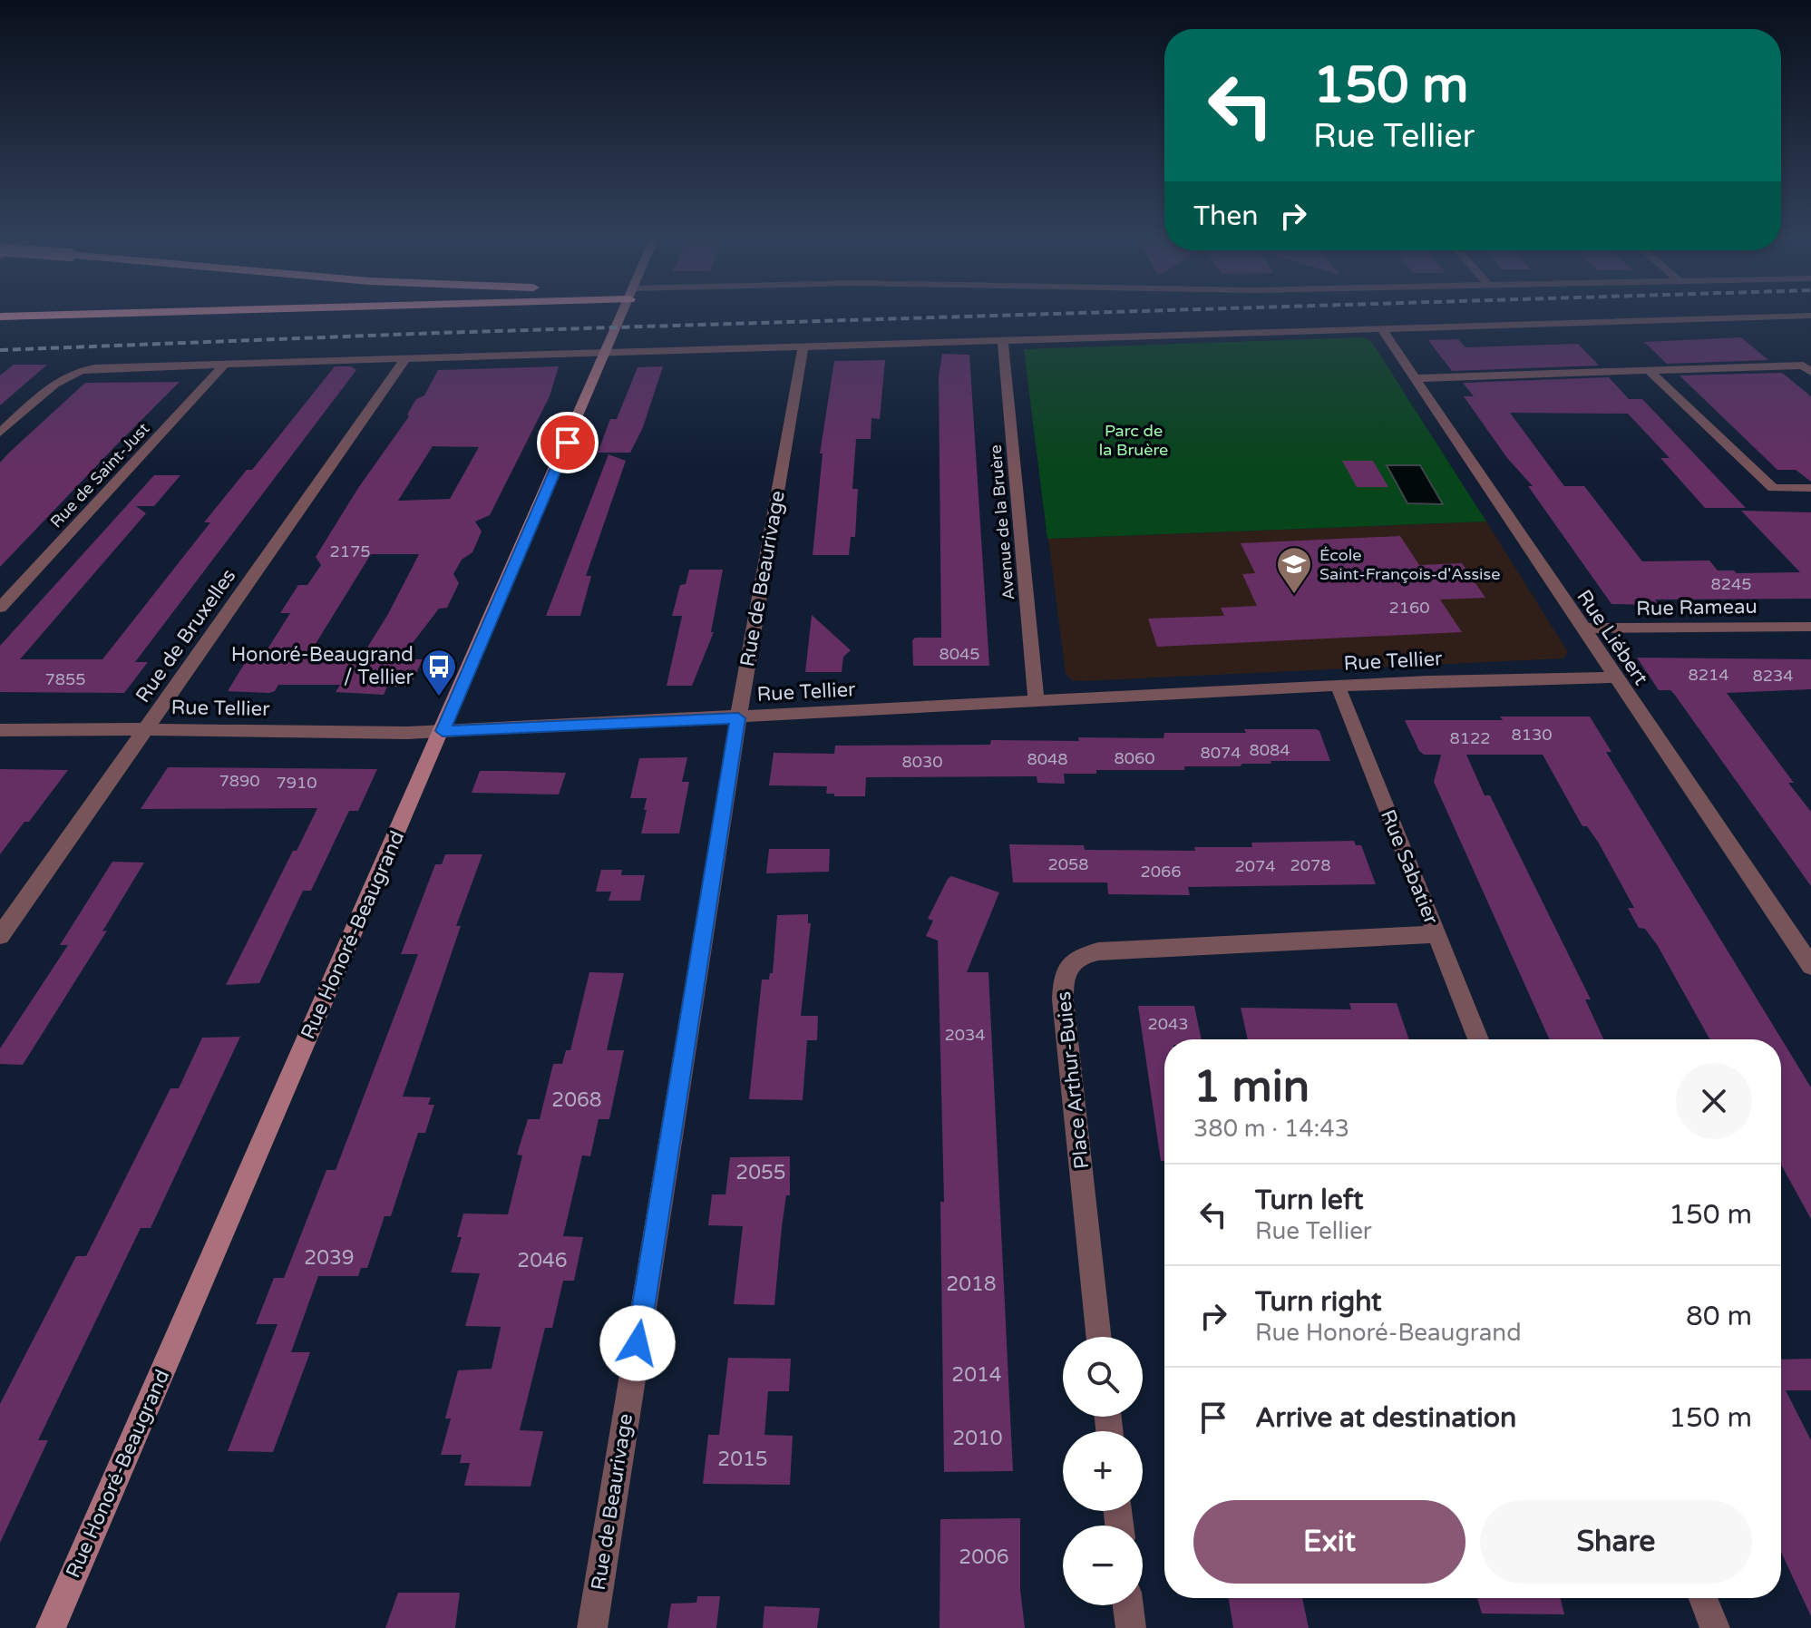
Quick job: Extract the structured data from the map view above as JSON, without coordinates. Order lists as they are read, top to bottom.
{
  "streets": {
    "street": [
      "Rue de Saint-Just",
      "Avenue de la Bruère",
      "Rue de Beaurivage",
      "Rue Rameau",
      "Rue de Bruxelles",
      "Rue Liébert",
      "Rue Tellier",
      "Rue Sabatier",
      "Rue Honoré-Beaugrand",
      "Place Arthur-Buies"
    ]
  },
  "crossings": [
    ["Avenue de la Bruère", "Rue Tellier"],
    ["Rue de Beaurivage", "Rue Tellier"],
    ["Rue Rameau", "Rue Liébert"],
    ["Rue de Bruxelles", "Rue Tellier"],
    ["Rue Liébert", "Rue Tellier"],
    ["Rue Tellier", "Rue Sabatier"],
    ["Rue Tellier", "Rue Honoré-Beaugrand"],
    ["Rue Sabatier", "Place Arthur-Buies"]
  ],
  "parks": ["Parc de la Bruère"],
  "places": {
    "school or university": ["École Saint-François-d'Assise"],
    "bus stop": ["Honoré-Beaugrand / Tellier"]
  },
  "house_numbers": [
    "2175",
    "8245",
    "2160",
    "8045",
    "8214",
    "8234",
    "7855",
    "8130",
    "8122",
    "8084",
    "8074",
    "8060",
    "8048",
    "8030",
    "7890",
    "7910",
    "2058",
    "2078",
    "2074",
    "2066",
    "2043",
    "2034",
    "2068",
    "2055",
    "2039",
    "2046",
    "2018",
    "2014",
    "2010",
    "2015",
    "2006"
  ],
  "page": {
    "turn": ["150 m", "Rue Tellier"],
    "then": "Then",
    "heading": ["1 min", "380 m · 14:43"],
    "list": [
      {
        "name": "Turn left",
        "note": "Rue Tellier",
        "value": "150 m"
      },
      {
        "name": "Turn right",
        "note": "Rue Honoré-Beaugrand",
        "value": "80 m"
      },
      {
        "name": "Arrive at destination",
        "value": "150 m"
      }
    ],
    "map_buttons": ["+", "−"],
    "buttons": ["Exit", "Share"]
  }
}
